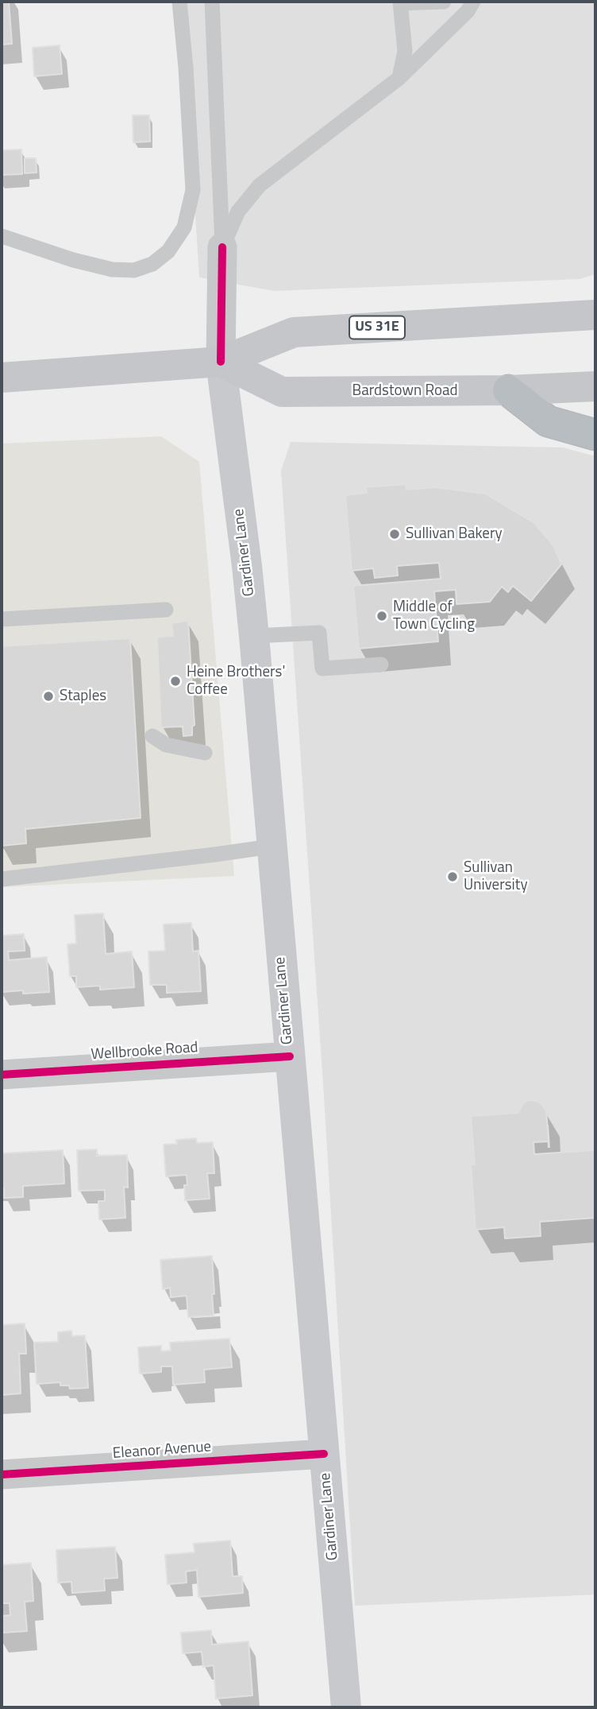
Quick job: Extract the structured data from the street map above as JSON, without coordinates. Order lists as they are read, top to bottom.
{
  "streets": {
    "main road": ["US 31E", "Bardstown Road", "Gardiner Lane"],
    "street": ["Wellbrooke Road", "Eleanor Avenue"]
  },
  "crossings": [
    ["US 31E", "Bardstown Road"],
    ["US 31E", "Gardiner Lane"],
    ["Bardstown Road", "Gardiner Lane"],
    ["Gardiner Lane", "Wellbrooke Road"],
    ["Gardiner Lane", "Eleanor Avenue"]
  ],
  "places": [
    "Sullivan Bakery",
    "Middle of Town Cycling",
    "Heine Brothers' Coffee",
    "Staples",
    "Sullivan University"
  ]
}
